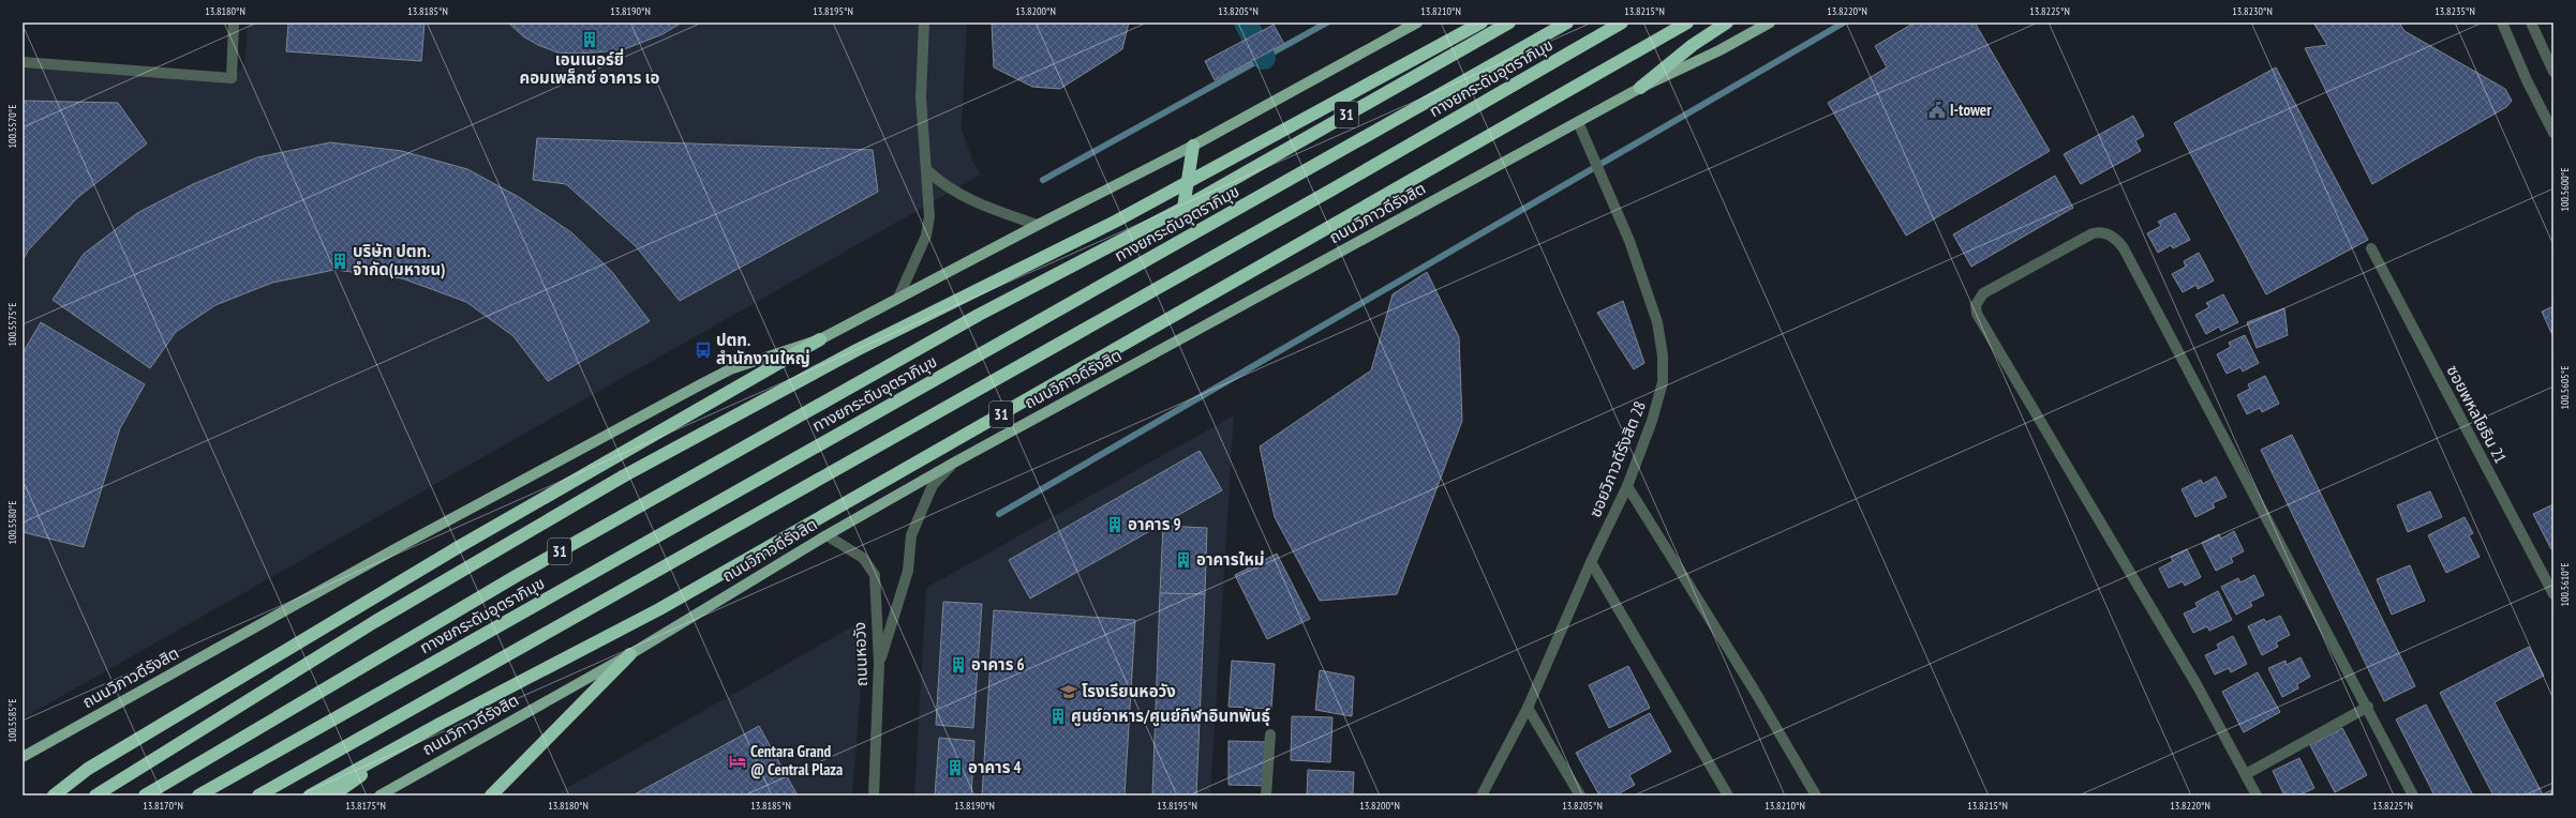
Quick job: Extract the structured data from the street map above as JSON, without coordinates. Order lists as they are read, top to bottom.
{
  "streets": {
    "highway": ["ทางยกระดับอุตราภิมุข", "31", "ถนนวิภาวดีรังสิต"],
    "street": ["ซอยพหลโยธิน 21", "ซอยวิภาวดีรังสิต 28", "ถนนหอวัง"]
  },
  "crossings": [
    ["ถนนวิภาวดีรังสิต", "ซอยวิภาวดีรังสิต 28"],
    ["ถนนวิภาวดีรังสิต", "ถนนหอวัง"]
  ],
  "places": {
    "building": [
      "เอนเนอร์ยี่ คอมเพล็กซ์ อาคาร เอ",
      "บริษัท ปตท. จำกัด(มหาชน)",
      "อาคาร 9",
      "อาคารใหม่",
      "อาคาร 6",
      "ศูนย์อาหาร/ศูนย์กีฬาอินทพันธุ์",
      "อาคาร 4"
    ],
    "public building": ["I-tower"],
    "bus stop": ["ปตท. สำนักงานใหญ่"],
    "school or university": ["โรงเรียนหอวัง"],
    "hotel": ["Centara Grand @ Central Plaza"]
  },
  "coordinates": [
    "13.8180°N",
    "13.8185°N",
    "13.8190°N",
    "13.8195°N",
    "13.8200°N",
    "13.8205°N",
    "13.8210°N",
    "13.8215°N",
    "13.8220°N",
    "13.8225°N",
    "13.8230°N",
    "13.8235°N",
    "100.5570°E",
    "100.5600°E",
    "100.5575°E",
    "100.5605°E",
    "100.5580°E",
    "100.5610°E",
    "100.5585°E",
    "13.8170°N",
    "13.8175°N"
  ]
}
